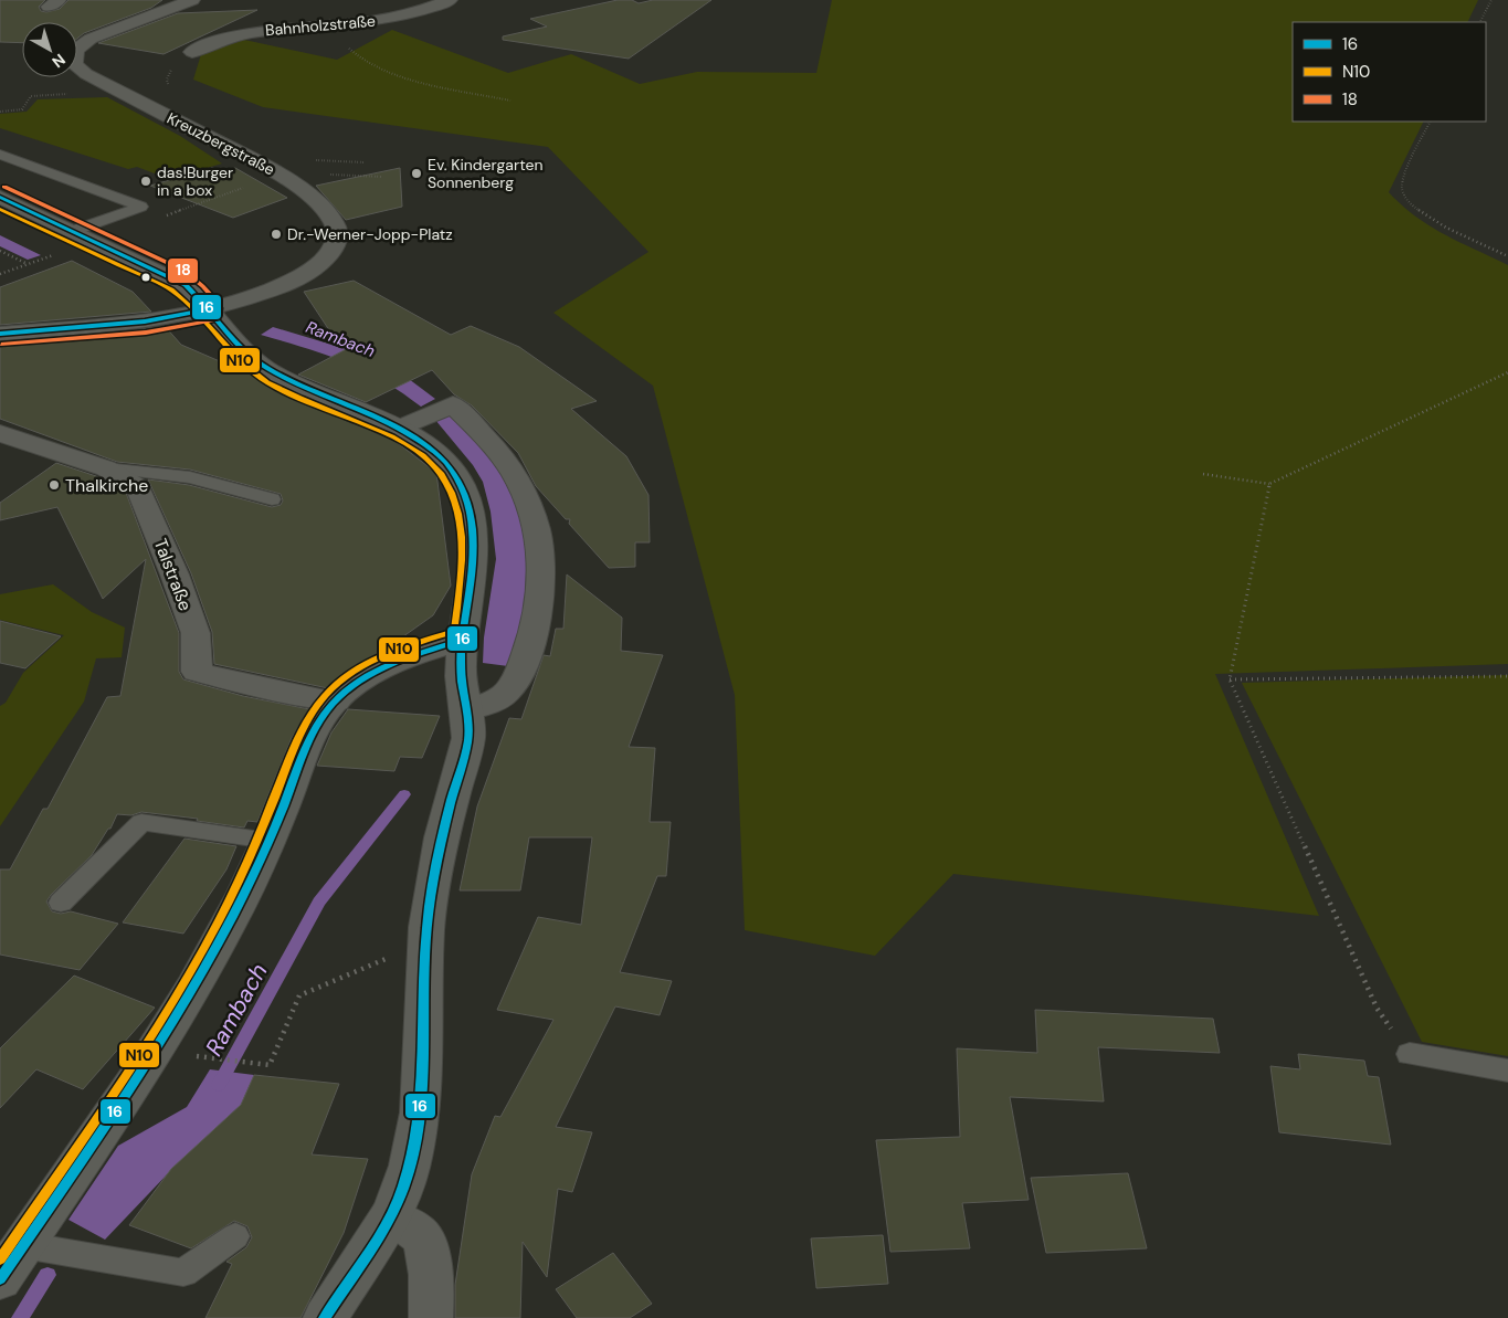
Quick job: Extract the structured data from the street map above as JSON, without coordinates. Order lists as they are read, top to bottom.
{
  "streets": {
    "street": ["Bahnholzstraße", "Kreuzbergstraße", "Talstraße"]
  },
  "water": ["Rambach"],
  "places": [
    "Ev. Kindergarten Sonnenberg",
    "das!Burger in a box",
    "Dr.-Werner-Jopp-Platz",
    "Thalkirche"
  ],
  "lines": ["transit line 18", "transit line 16", "transit line N10"],
  "legend": ["16", "N10", "18"],
  "north": "bottom right"
}
